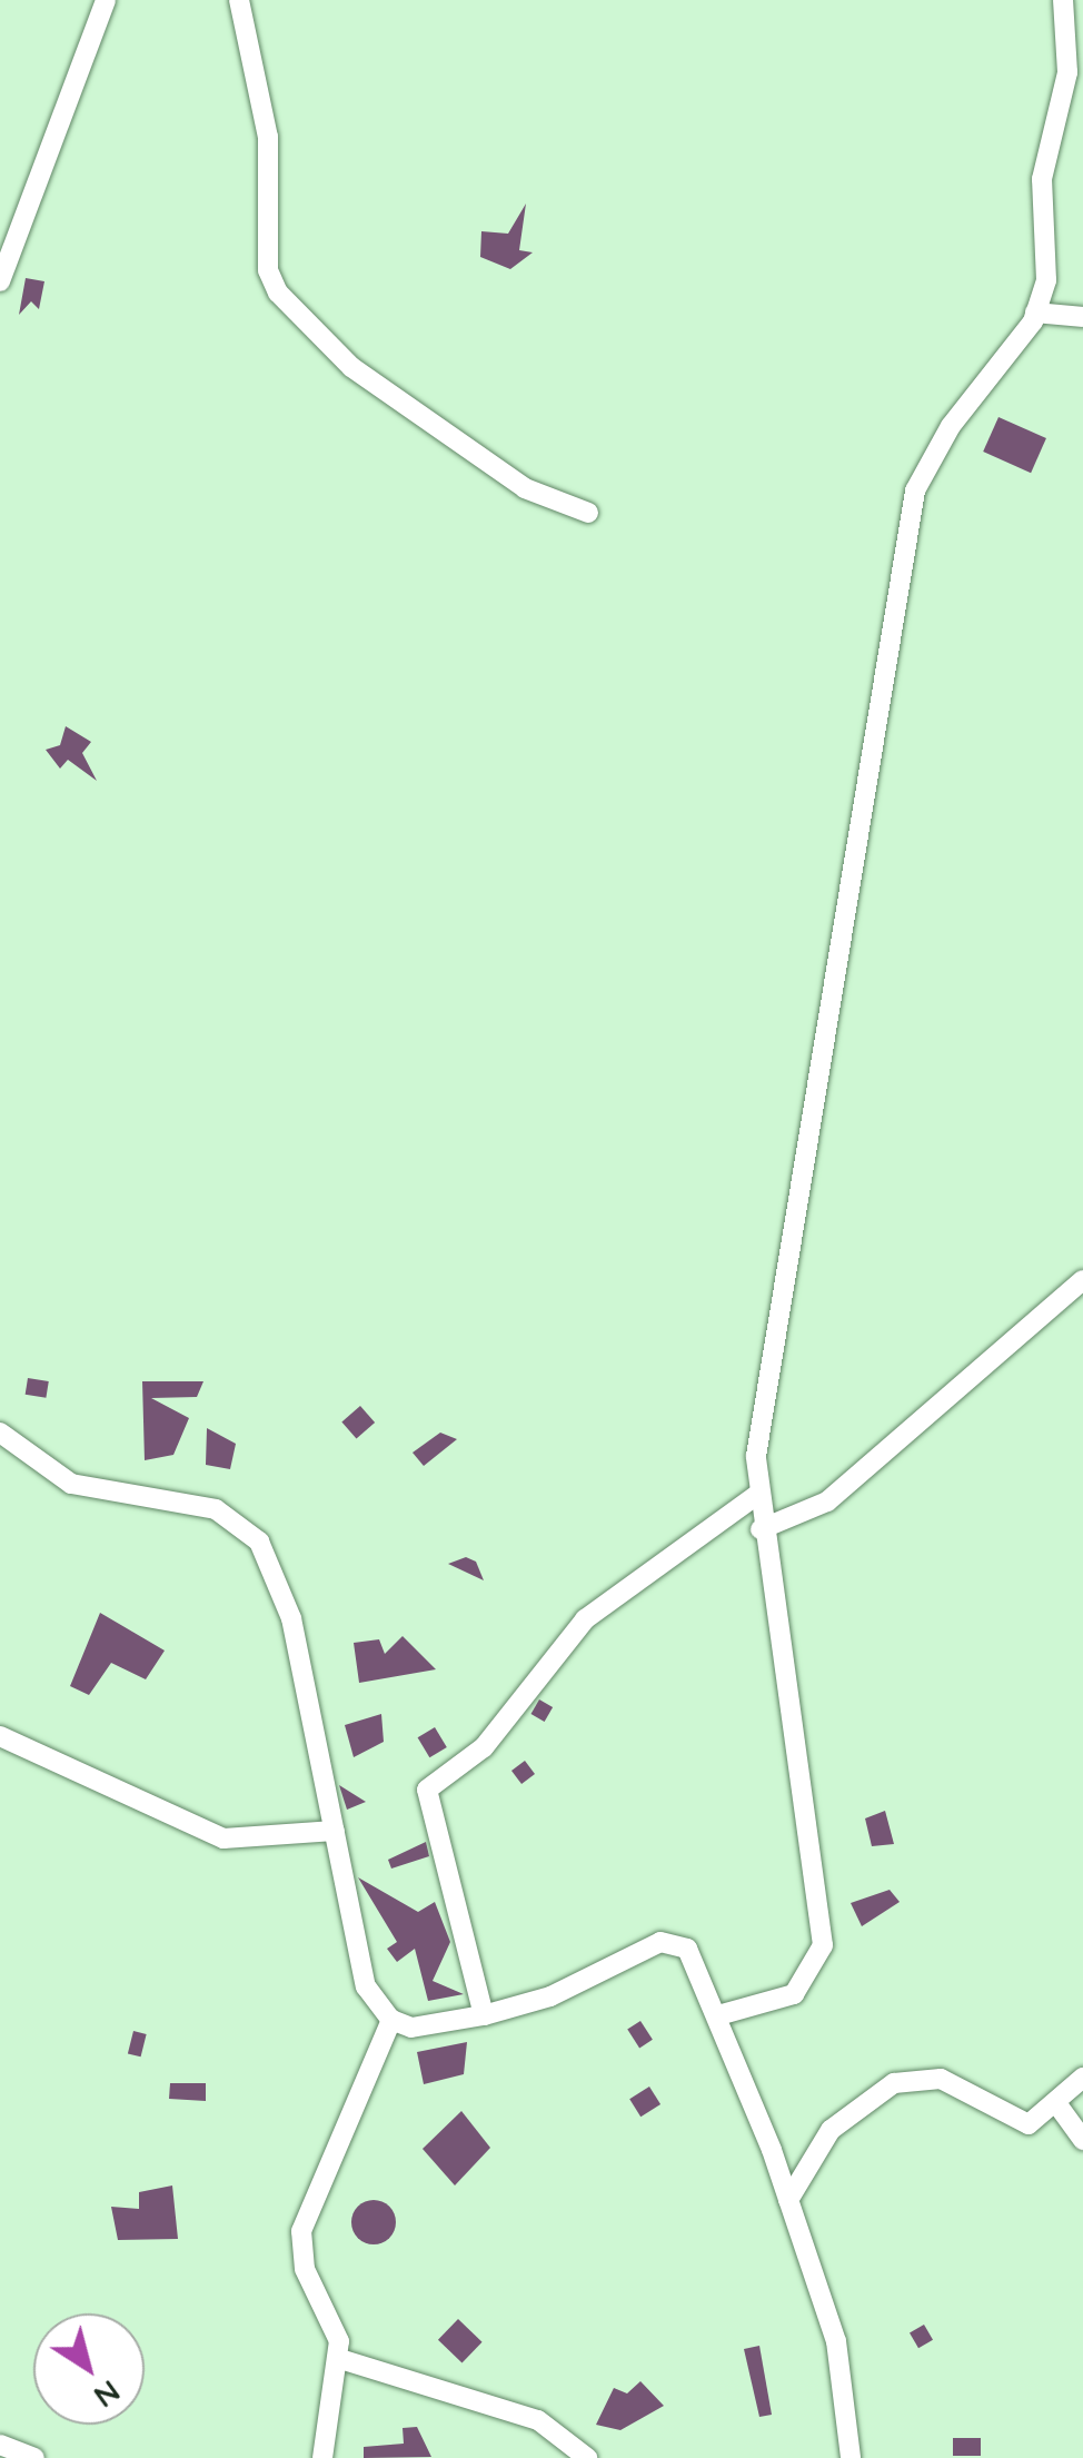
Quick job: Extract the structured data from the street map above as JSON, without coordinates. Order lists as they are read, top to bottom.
{
  "north": "bottom right"
}
